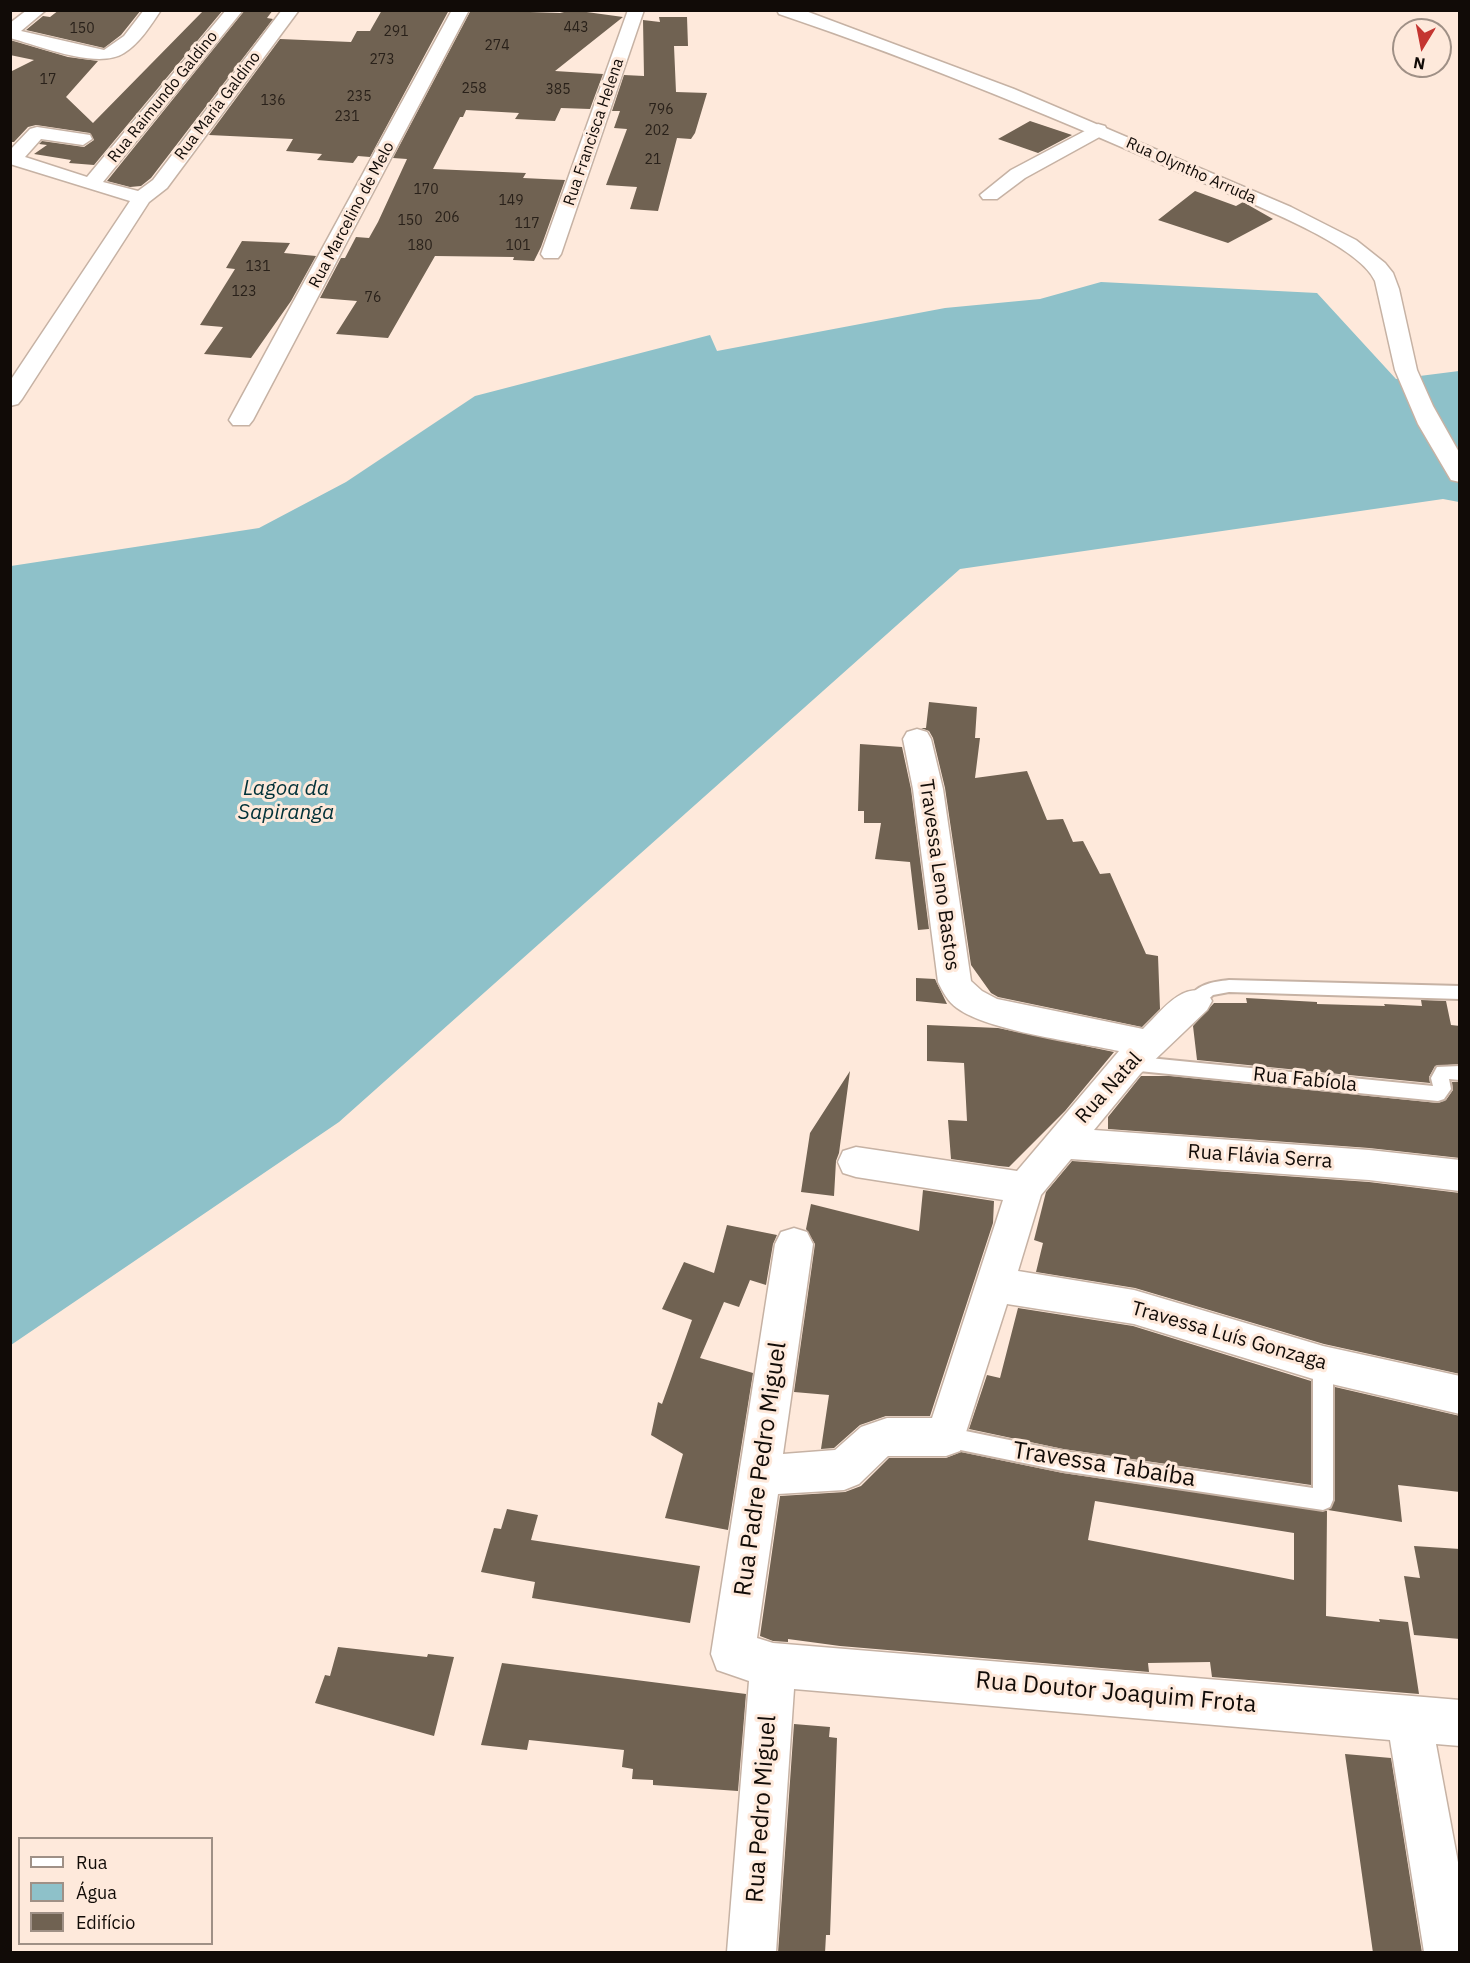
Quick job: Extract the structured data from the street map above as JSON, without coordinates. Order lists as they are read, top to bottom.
{
  "streets": {
    "street": [
      "Rua Raimundo Galdino",
      "Rua Maria Galdino",
      "Rua Francisca Helena",
      "Rua Olyntho Arruda",
      "Rua Marcelino de Melo",
      "Travessa Leno Bastos",
      "Rua Natal",
      "Rua Flávia Serra",
      "Travessa Luís Gonzaga",
      "Travessa Tabaíba",
      "Rua Padre Pedro Miguel",
      "Rua Doutor Joaquim Frota",
      "Rua Pedro Miguel"
    ],
    "lane": ["Rua Fabíola"]
  },
  "crossings": [
    ["Travessa Leno Bastos", "Rua Fabíola"],
    ["Travessa Leno Bastos", "Rua Natal"],
    ["Rua Fabíola", "Rua Natal"],
    ["Rua Natal", "Rua Flávia Serra"],
    ["Rua Natal", "Travessa Luís Gonzaga"],
    ["Rua Natal", "Travessa Tabaíba"],
    ["Travessa Luís Gonzaga", "Travessa Tabaíba"],
    ["Travessa Tabaíba", "Rua Padre Pedro Miguel"],
    ["Rua Padre Pedro Miguel", "Rua Doutor Joaquim Frota"],
    ["Rua Padre Pedro Miguel", "Rua Pedro Miguel"],
    ["Rua Doutor Joaquim Frota", "Rua Pedro Miguel"]
  ],
  "water": ["Lagoa da Sapiranga"],
  "house_numbers": [
    "443",
    "150",
    "291",
    "274",
    "273",
    "17",
    "258",
    "385",
    "235",
    "136",
    "796",
    "231",
    "202",
    "21",
    "170",
    "149",
    "206",
    "150",
    "117",
    "180",
    "101",
    "131",
    "123",
    "76"
  ],
  "legend": ["Rua", "Água", "Edifício"],
  "north": "bottom"
}
